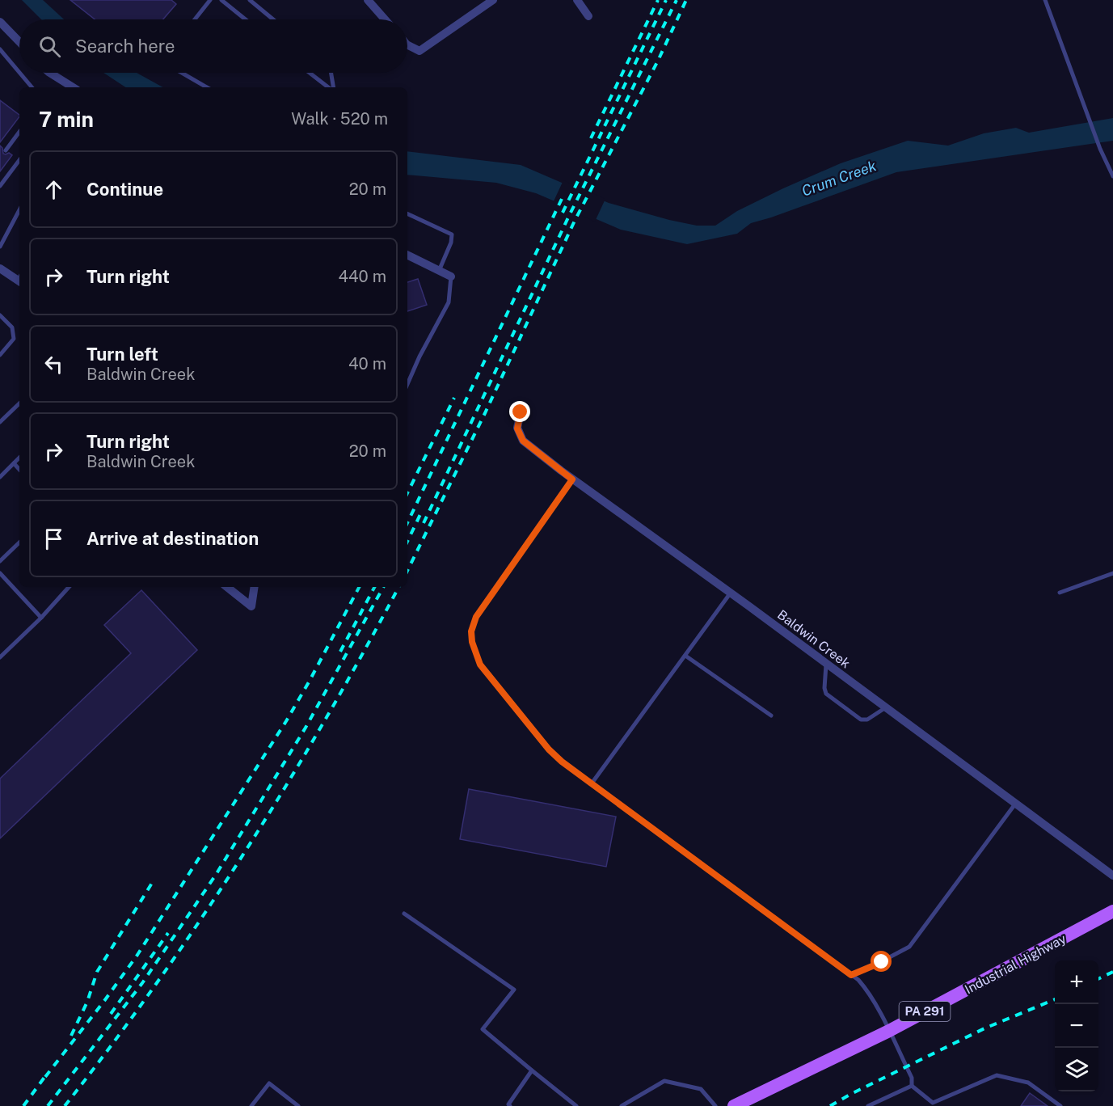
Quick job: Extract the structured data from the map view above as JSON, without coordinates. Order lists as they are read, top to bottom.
{
  "streets": {
    "main road": ["Industrial Highway", "PA 291"],
    "street": ["Baldwin Creek"]
  },
  "water": ["Crum Creek"],
  "page": {
    "search": "Search here",
    "heading": ["7 min", "Walk · 520 m"],
    "list": [
      ["Continue", "20 m"],
      ["Turn right", "440 m"],
      ["Turn left", "Baldwin Creek", "40 m"],
      ["Turn right", "Baldwin Creek", "20 m"],
      "Arrive at destination"
    ],
    "map_buttons": ["+", "−"]
  }
}
